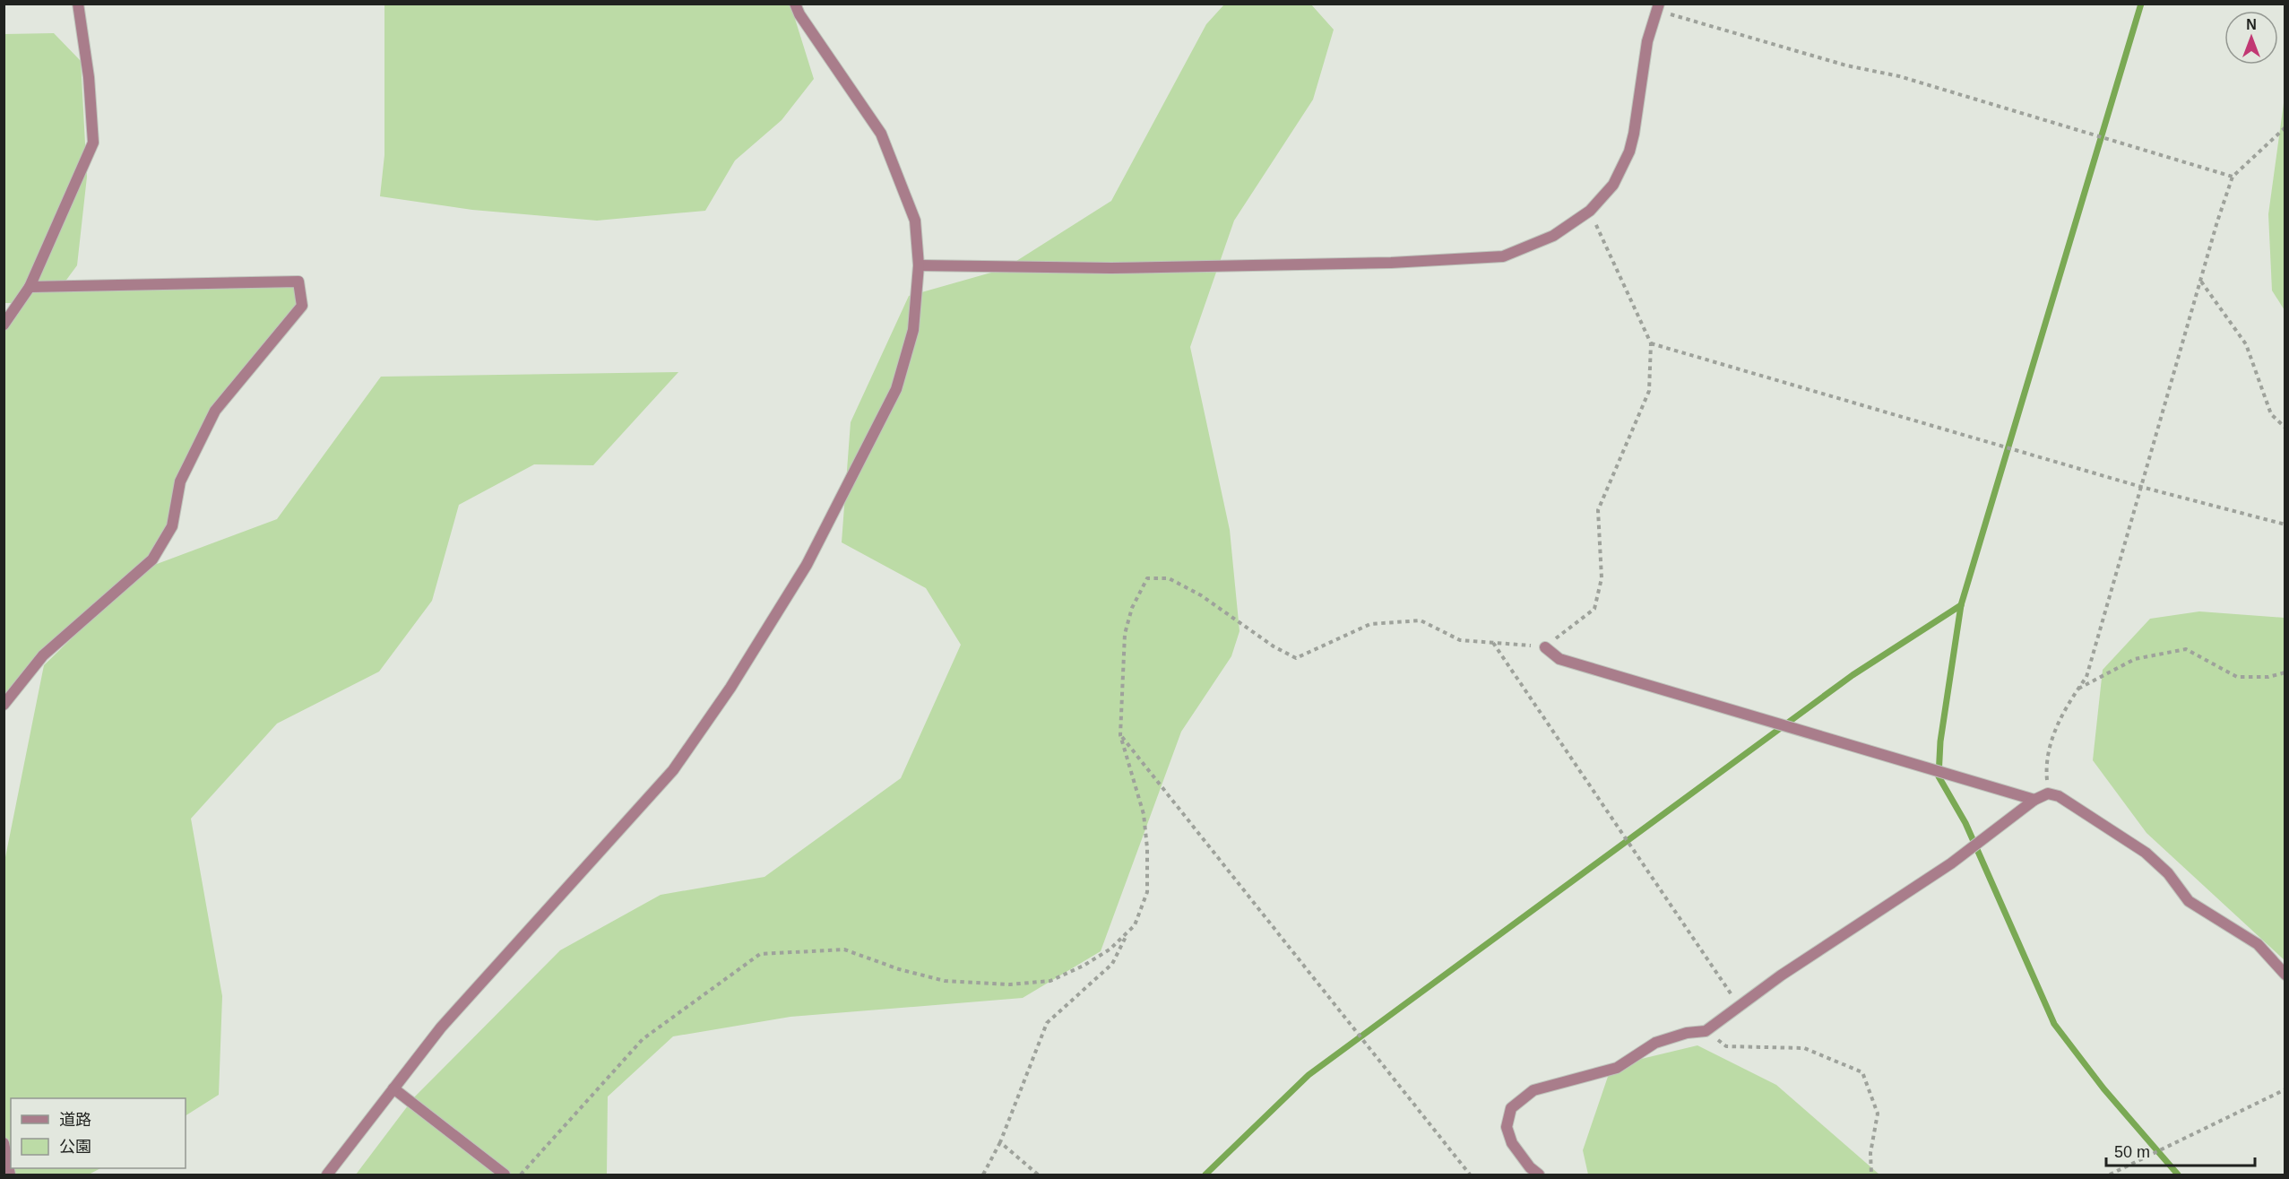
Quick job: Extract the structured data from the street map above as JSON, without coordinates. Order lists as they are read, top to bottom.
{
  "legend": ["道路", "公園"],
  "scale_bar": "50 m",
  "north": "top"
}
